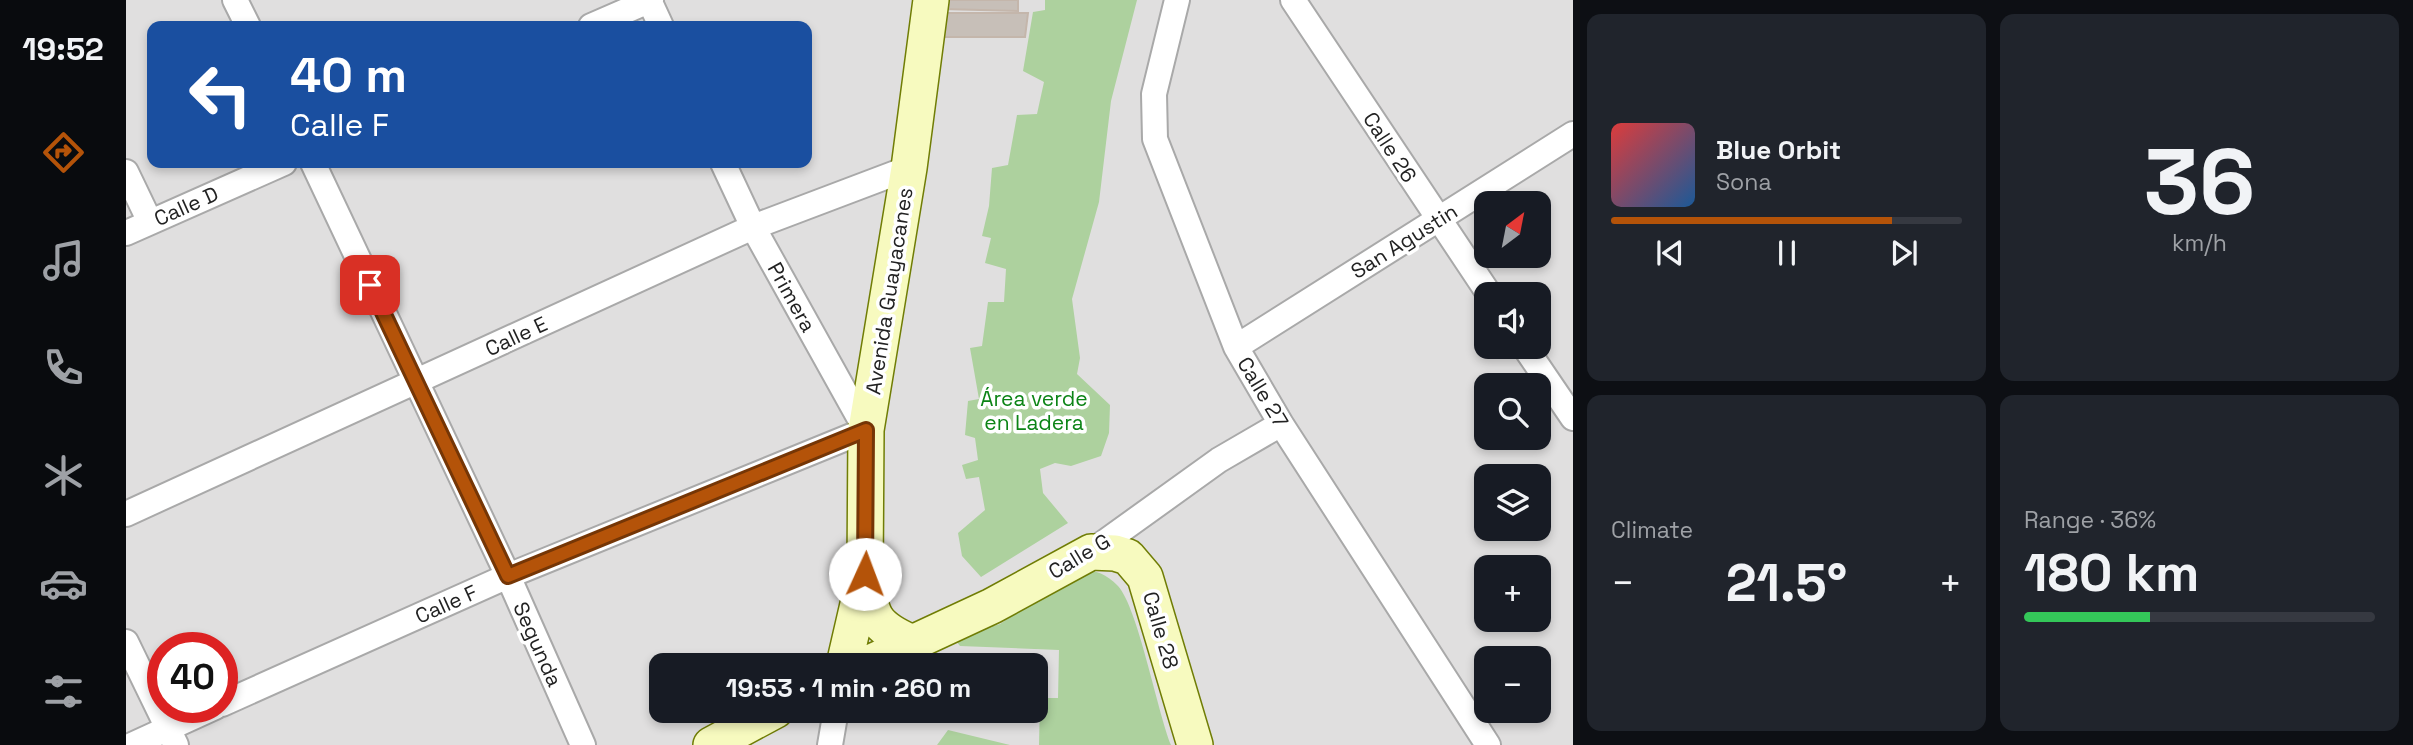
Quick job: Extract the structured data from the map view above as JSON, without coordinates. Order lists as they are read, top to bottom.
{
  "streets": {
    "street": [
      "Calle 26",
      "Calle D",
      "San Agustin",
      "Avenida Guayacanes",
      "Primera",
      "Calle E",
      "Calle 27",
      "Calle G",
      "Calle F",
      "Calle 28",
      "Segunda"
    ]
  },
  "crossings": [
    ["Calle 26", "San Agustin"],
    ["San Agustin", "Calle 27"],
    ["Avenida Guayacanes", "Primera"],
    ["Avenida Guayacanes", "Calle E"],
    ["Avenida Guayacanes", "Calle F"],
    ["Primera", "Calle E"],
    ["Primera", "Calle F"],
    ["Calle E", "Segunda"],
    ["Calle 27", "Calle G"],
    ["Calle G", "Calle 28"],
    ["Calle F", "Segunda"]
  ],
  "parks": ["Área verde en Ladera"],
  "north": "top right",
  "page": {
    "tabs": "19:52",
    "tile": [
      ["36", "km/h"],
      "Climate",
      ["Range · 36%", "180 km"]
    ],
    "turn": ["40 m", "Calle F"],
    "song": ["Blue Orbit", "Sona"],
    "map_buttons": ["+", "−"],
    "heat": ["−", "21.5°", "+"],
    "limit": "40",
    "trip": "19:53 · 1 min · 260 m"
  }
}
